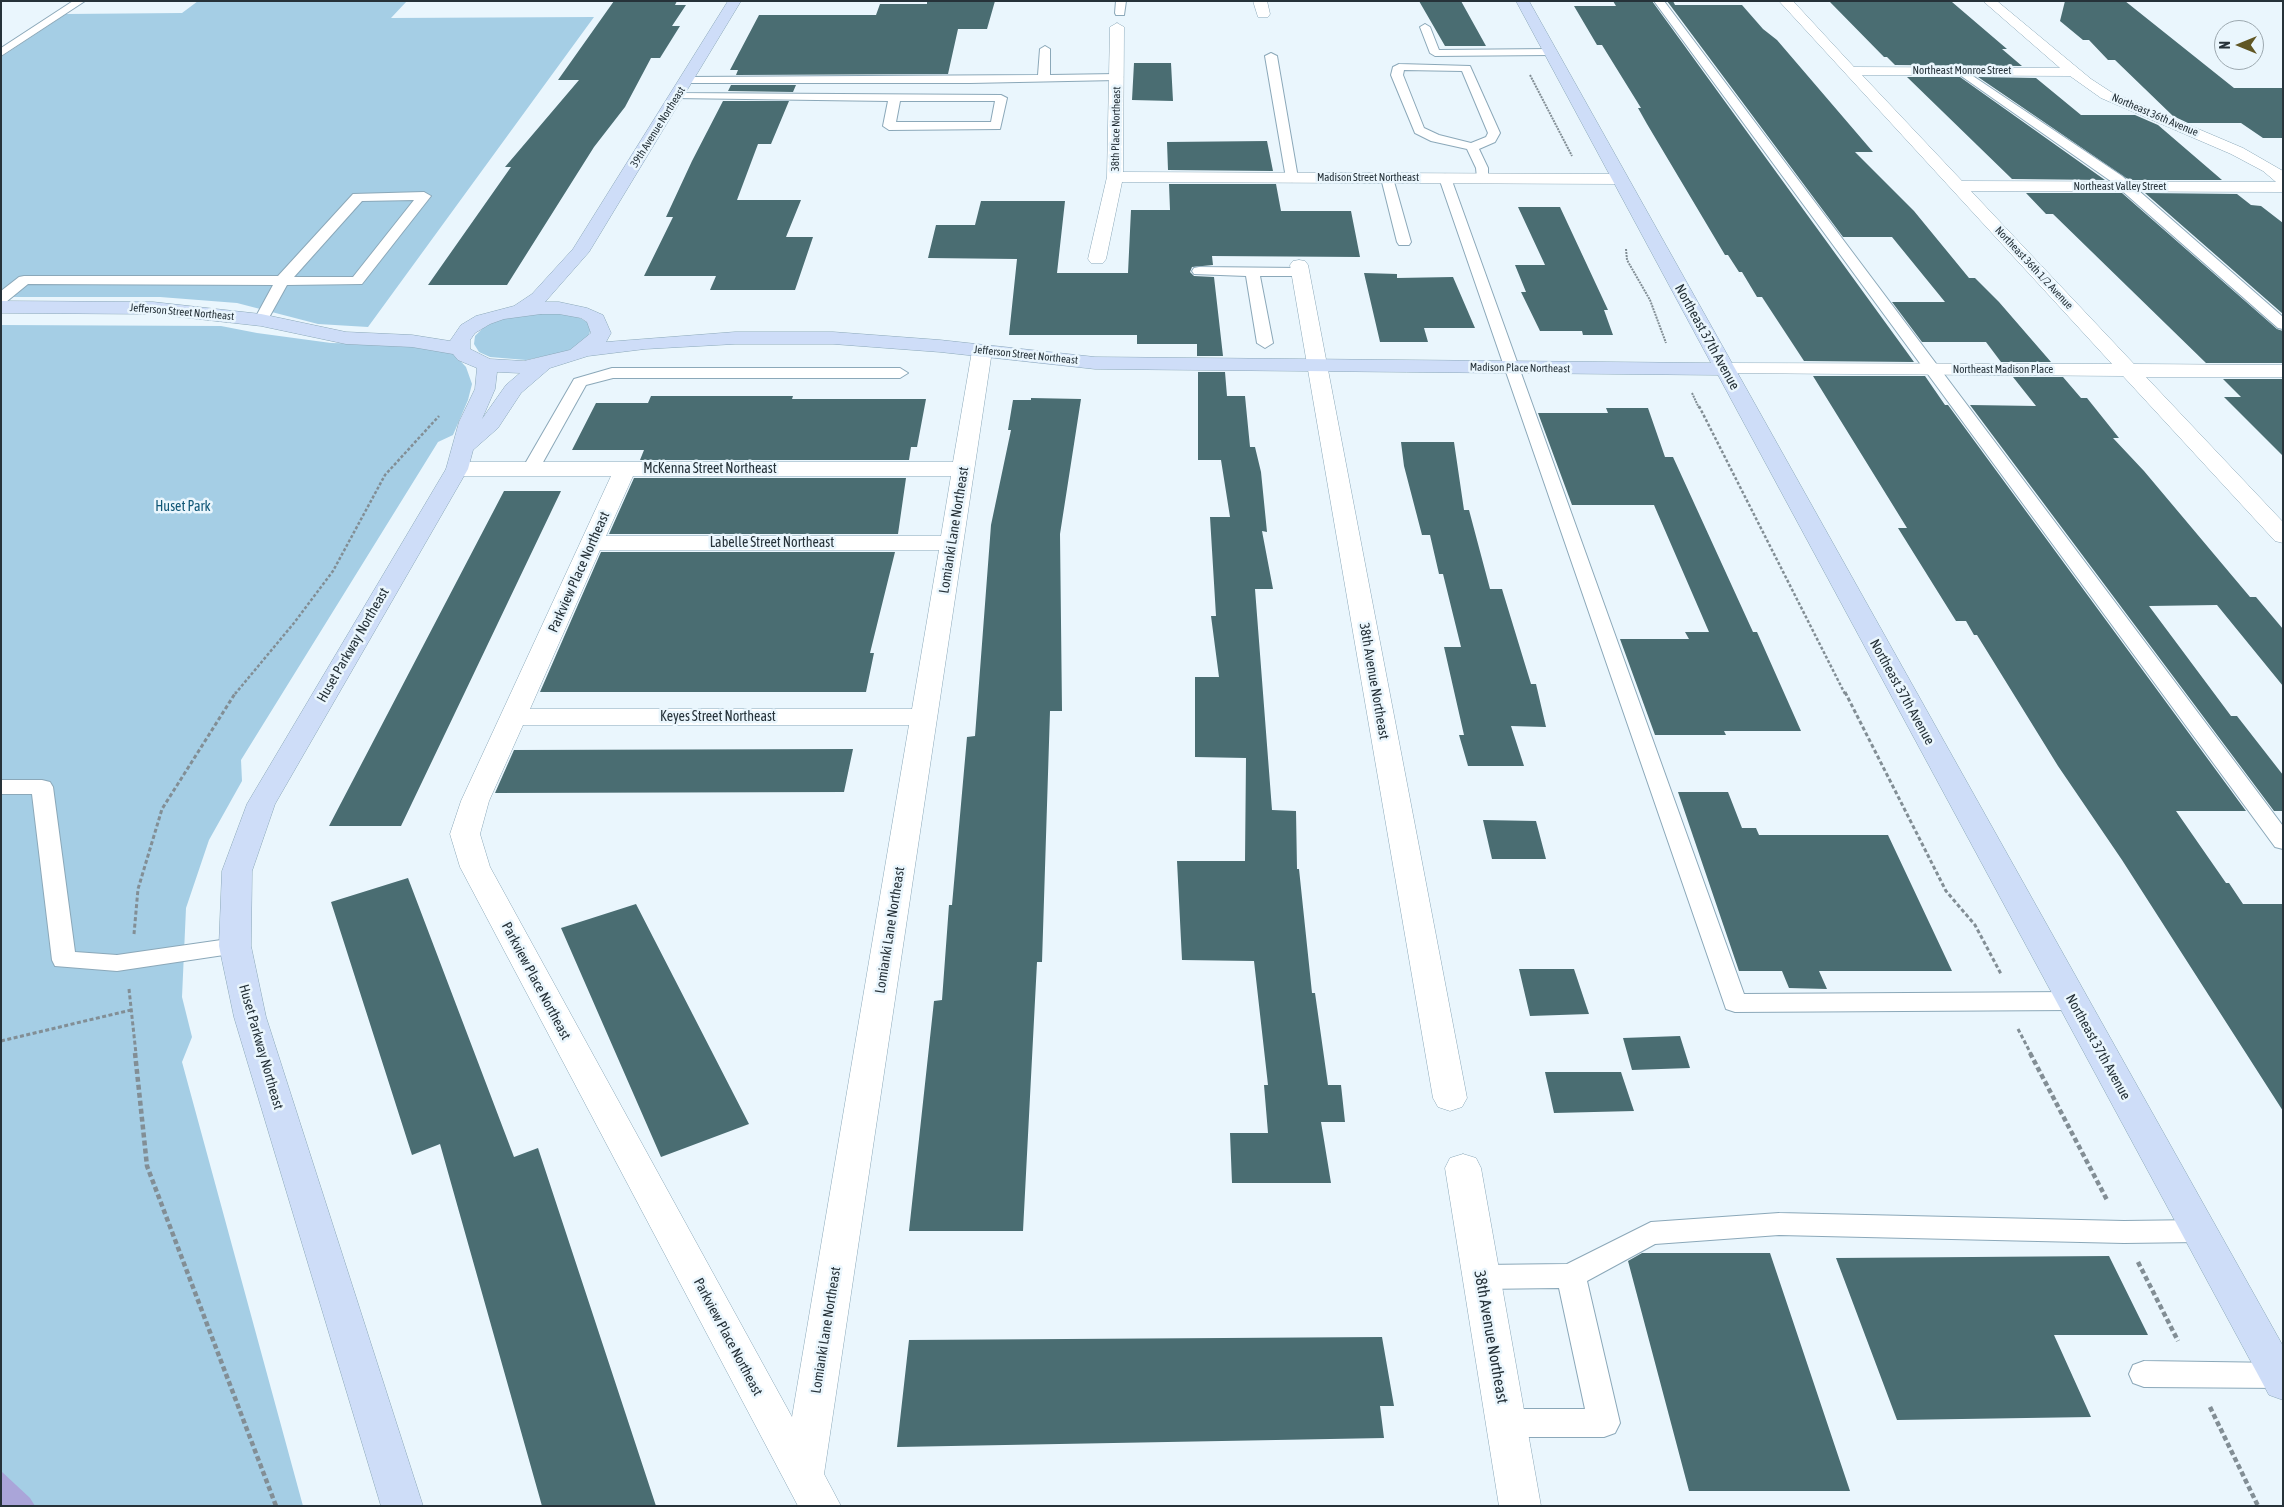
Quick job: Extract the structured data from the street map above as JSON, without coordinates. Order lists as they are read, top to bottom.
{
  "streets": {
    "street": [
      "Northeast Monroe Street",
      "Northeast 36th Avenue",
      "39th Avenue Northeast",
      "38th Place Northeast",
      "Madison Street Northeast",
      "Northeast Valley Street",
      "Northeast 36th 1/2 Avenue",
      "Jefferson Street Northeast",
      "Northeast 37th Avenue",
      "Madison Place Northeast",
      "Northeast Madison Place",
      "McKenna Street Northeast",
      "Lomianki Lane Northeast",
      "Labelle Street Northeast",
      "Parkview Place Northeast",
      "Huset Parkway Northeast",
      "38th Avenue Northeast",
      "Keyes Street Northeast"
    ]
  },
  "crossings": [
    ["Northeast Monroe Street", "Northeast 36th Avenue"],
    ["Northeast Monroe Street", "Northeast 36th 1/2 Avenue"],
    ["38th Place Northeast", "Madison Street Northeast"],
    ["Madison Street Northeast", "Northeast 37th Avenue"],
    ["Northeast Valley Street", "Northeast 36th 1/2 Avenue"],
    ["Northeast 36th 1/2 Avenue", "Northeast Madison Place"],
    ["Jefferson Street Northeast", "Madison Place Northeast"],
    ["Jefferson Street Northeast", "Lomianki Lane Northeast"],
    ["Jefferson Street Northeast", "Huset Parkway Northeast"],
    ["Jefferson Street Northeast", "38th Avenue Northeast"],
    ["Northeast 37th Avenue", "Madison Place Northeast"],
    ["Northeast 37th Avenue", "Northeast Madison Place"],
    ["Madison Place Northeast", "Northeast Madison Place"],
    ["Madison Place Northeast", "38th Avenue Northeast"],
    ["McKenna Street Northeast", "Lomianki Lane Northeast"],
    ["McKenna Street Northeast", "Parkview Place Northeast"],
    ["McKenna Street Northeast", "Huset Parkway Northeast"],
    ["Lomianki Lane Northeast", "Labelle Street Northeast"],
    ["Lomianki Lane Northeast", "Parkview Place Northeast"],
    ["Lomianki Lane Northeast", "Keyes Street Northeast"],
    ["Labelle Street Northeast", "Parkview Place Northeast"],
    ["Parkview Place Northeast", "Keyes Street Northeast"]
  ],
  "parks": ["Huset Park"],
  "north": "left"
}
